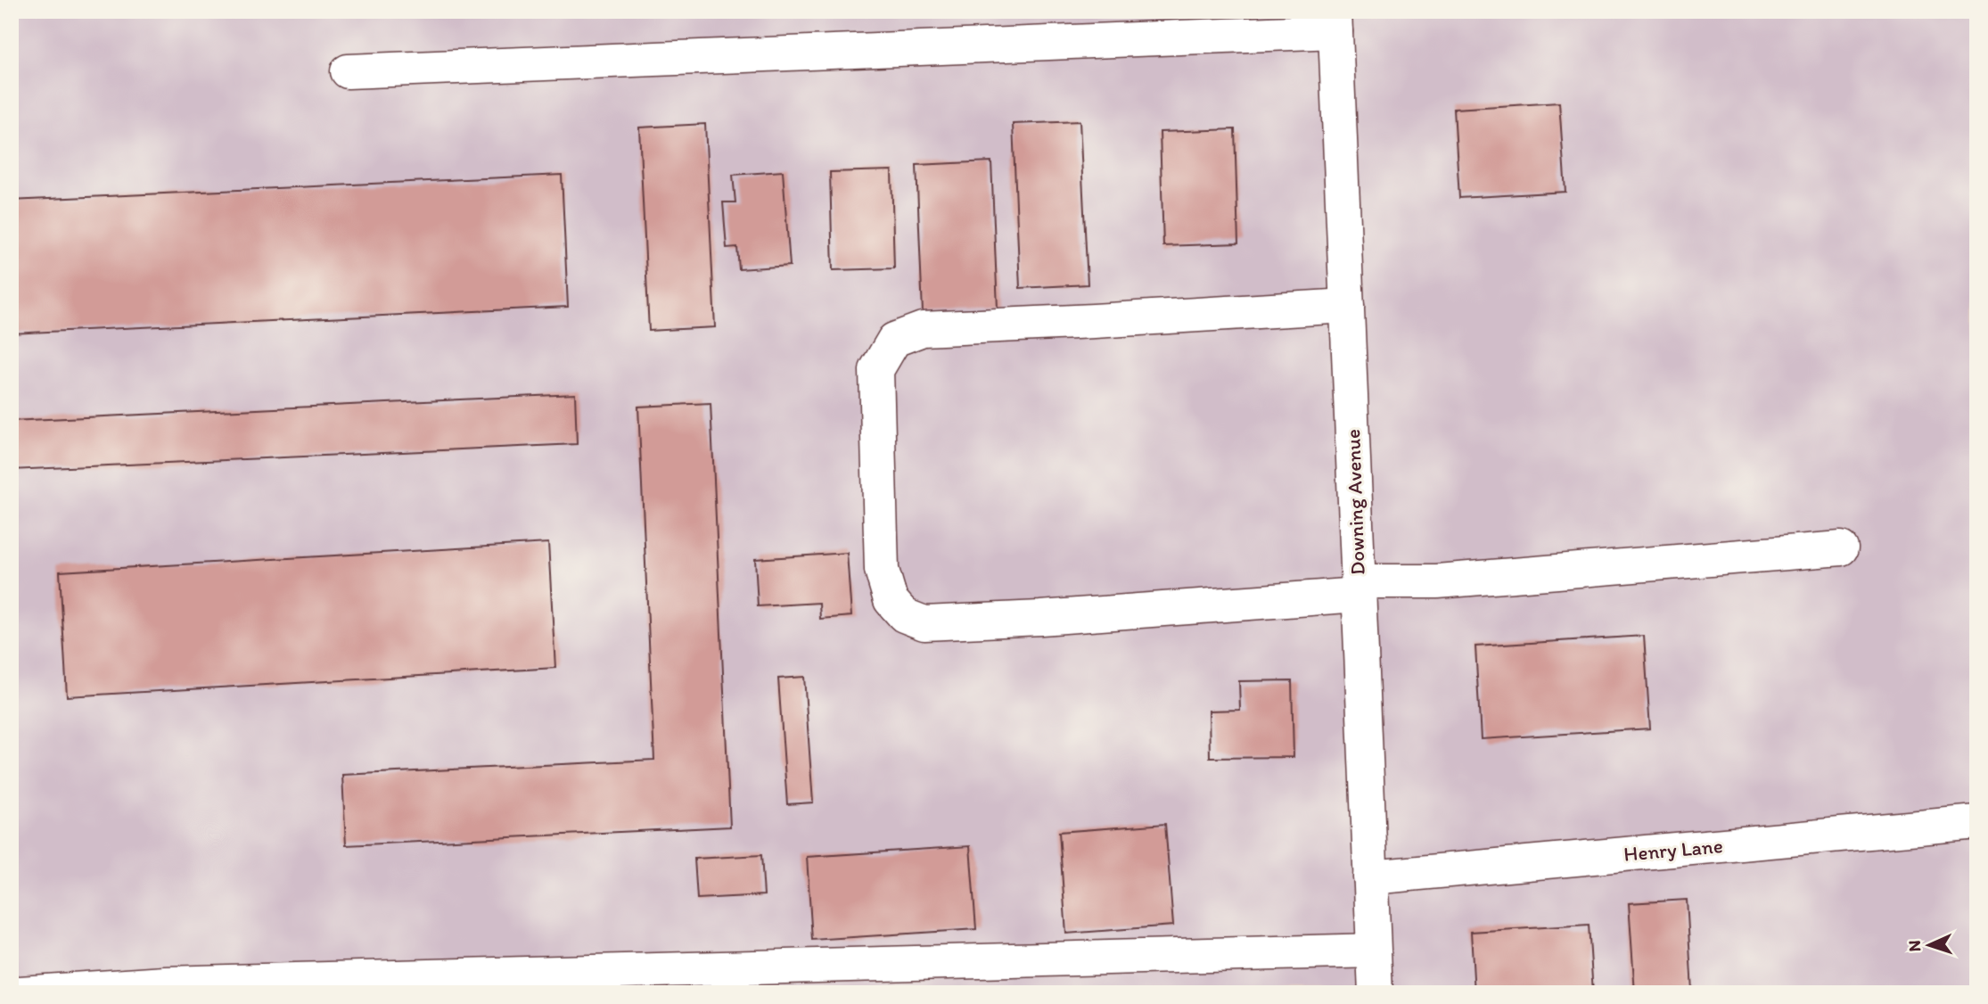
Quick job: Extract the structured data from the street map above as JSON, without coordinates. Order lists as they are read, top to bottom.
{
  "streets": {
    "street": ["Downing Avenue", "Henry Lane"]
  },
  "crossings": [
    ["Downing Avenue", "Henry Lane"]
  ],
  "north": "left"
}
